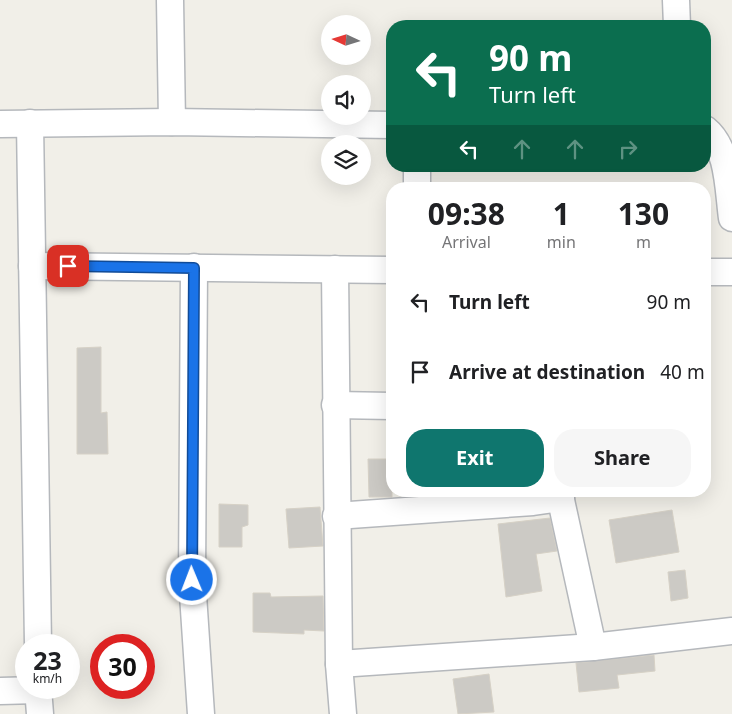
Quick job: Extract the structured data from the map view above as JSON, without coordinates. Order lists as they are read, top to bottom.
{
  "north": "left",
  "page": {
    "turn": ["90 m", "Turn left"],
    "eta": [
      "09:38",
      "Arrival",
      "1",
      "min",
      "130",
      "m"
    ],
    "list": [
      {
        "name": "Turn left",
        "value": "90 m"
      },
      {
        "name": "Arrive at destination",
        "value": "40 m"
      }
    ],
    "buttons": ["Exit", "Share"],
    "speed": "23 km/h",
    "limit": "30"
  }
}
